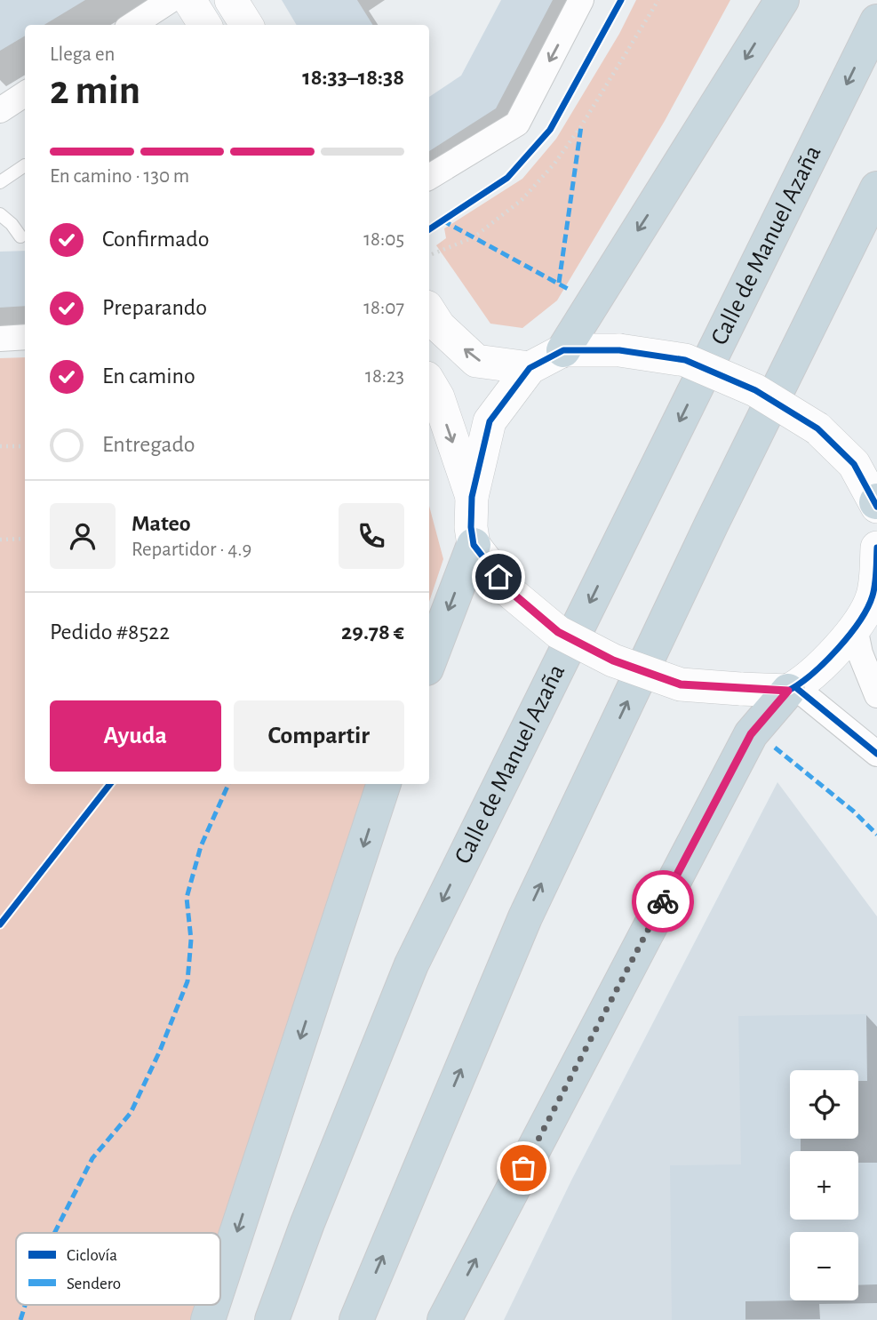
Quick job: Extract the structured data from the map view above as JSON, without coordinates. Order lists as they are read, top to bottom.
{
  "streets": {
    "highway": ["Calle de Manuel Azaña"]
  },
  "legend": ["Ciclovía", "Sendero"],
  "page": {
    "heading": ["2 min", "Llega en", "18:33–18:38"],
    "panel": [
      "Mateo",
      "Repartidor · 4.9",
      "Pedido #8522",
      "29.78 €"
    ],
    "bar": "En camino · 130 m",
    "list": [
      ["Confirmado", "18:05"],
      ["Preparando", "18:07"],
      ["En camino", "18:23"],
      "Entregado"
    ],
    "buttons": ["Ayuda", "Compartir"],
    "map_buttons": ["+", "−"]
  }
}
